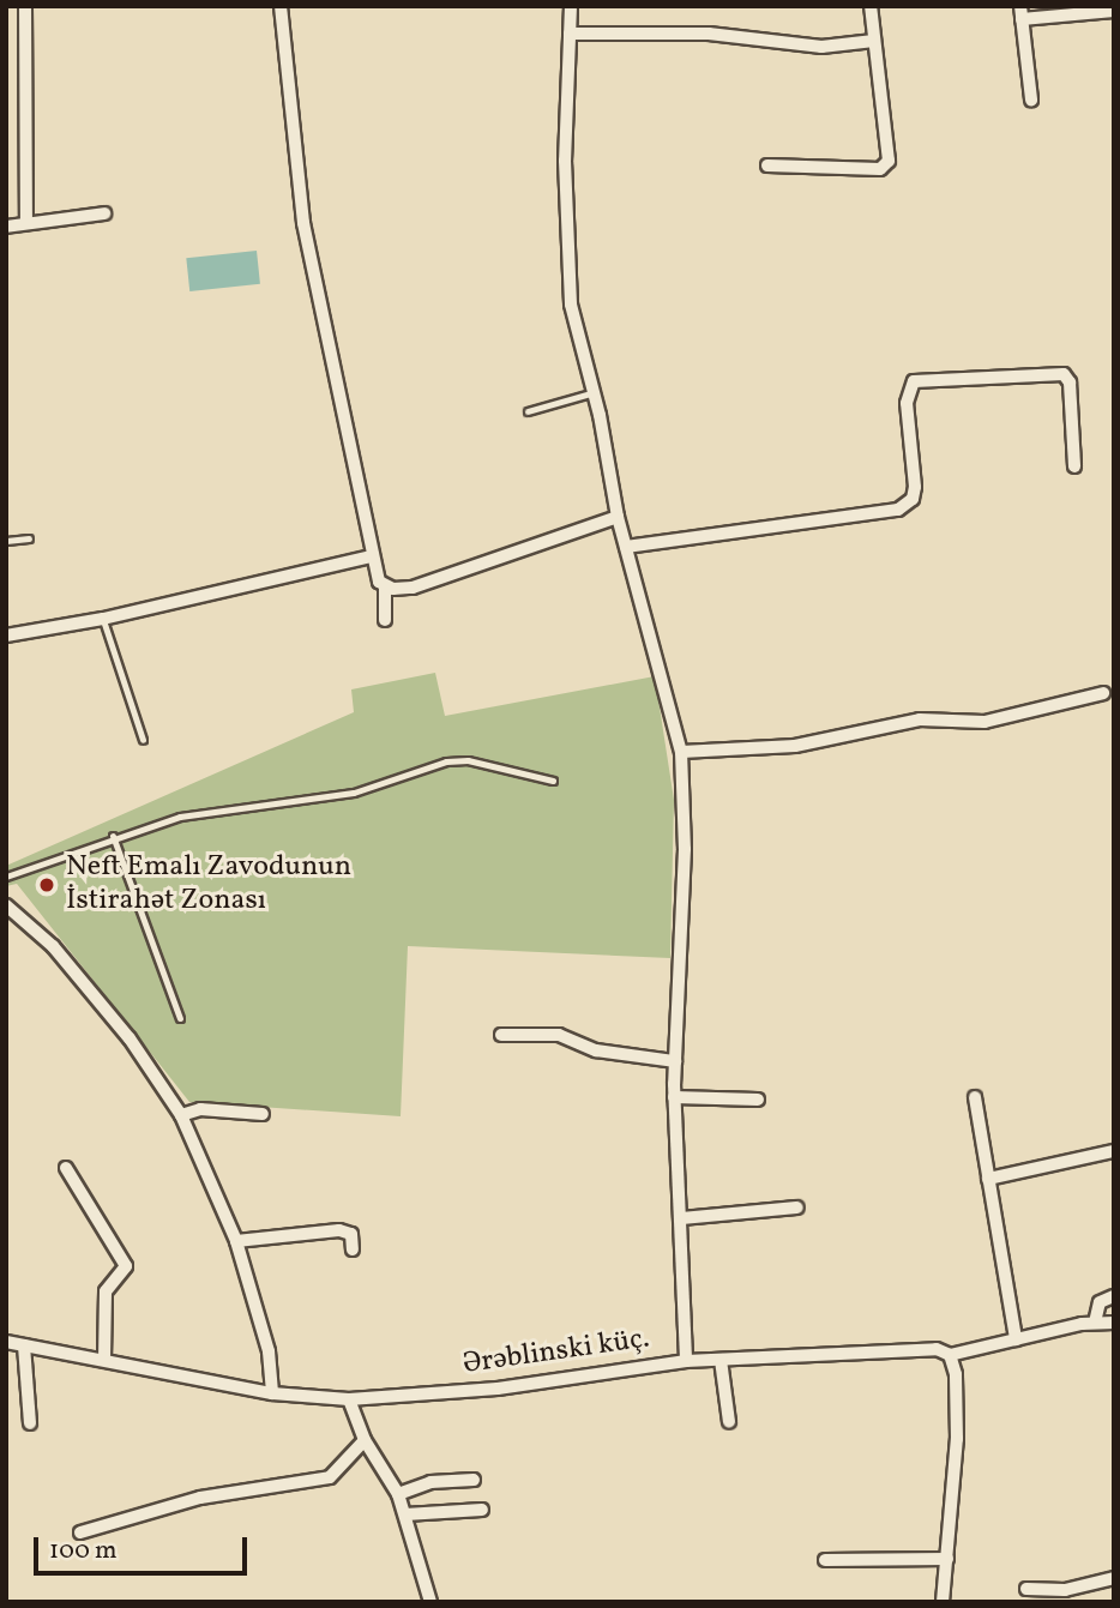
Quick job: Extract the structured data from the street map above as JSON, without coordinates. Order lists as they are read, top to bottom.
{
  "streets": {
    "street": ["Ərəblinski küç."]
  },
  "places": ["Neft Emalı Zavodunun İstirahət Zonası"],
  "scale_bar": "100 m"
}
